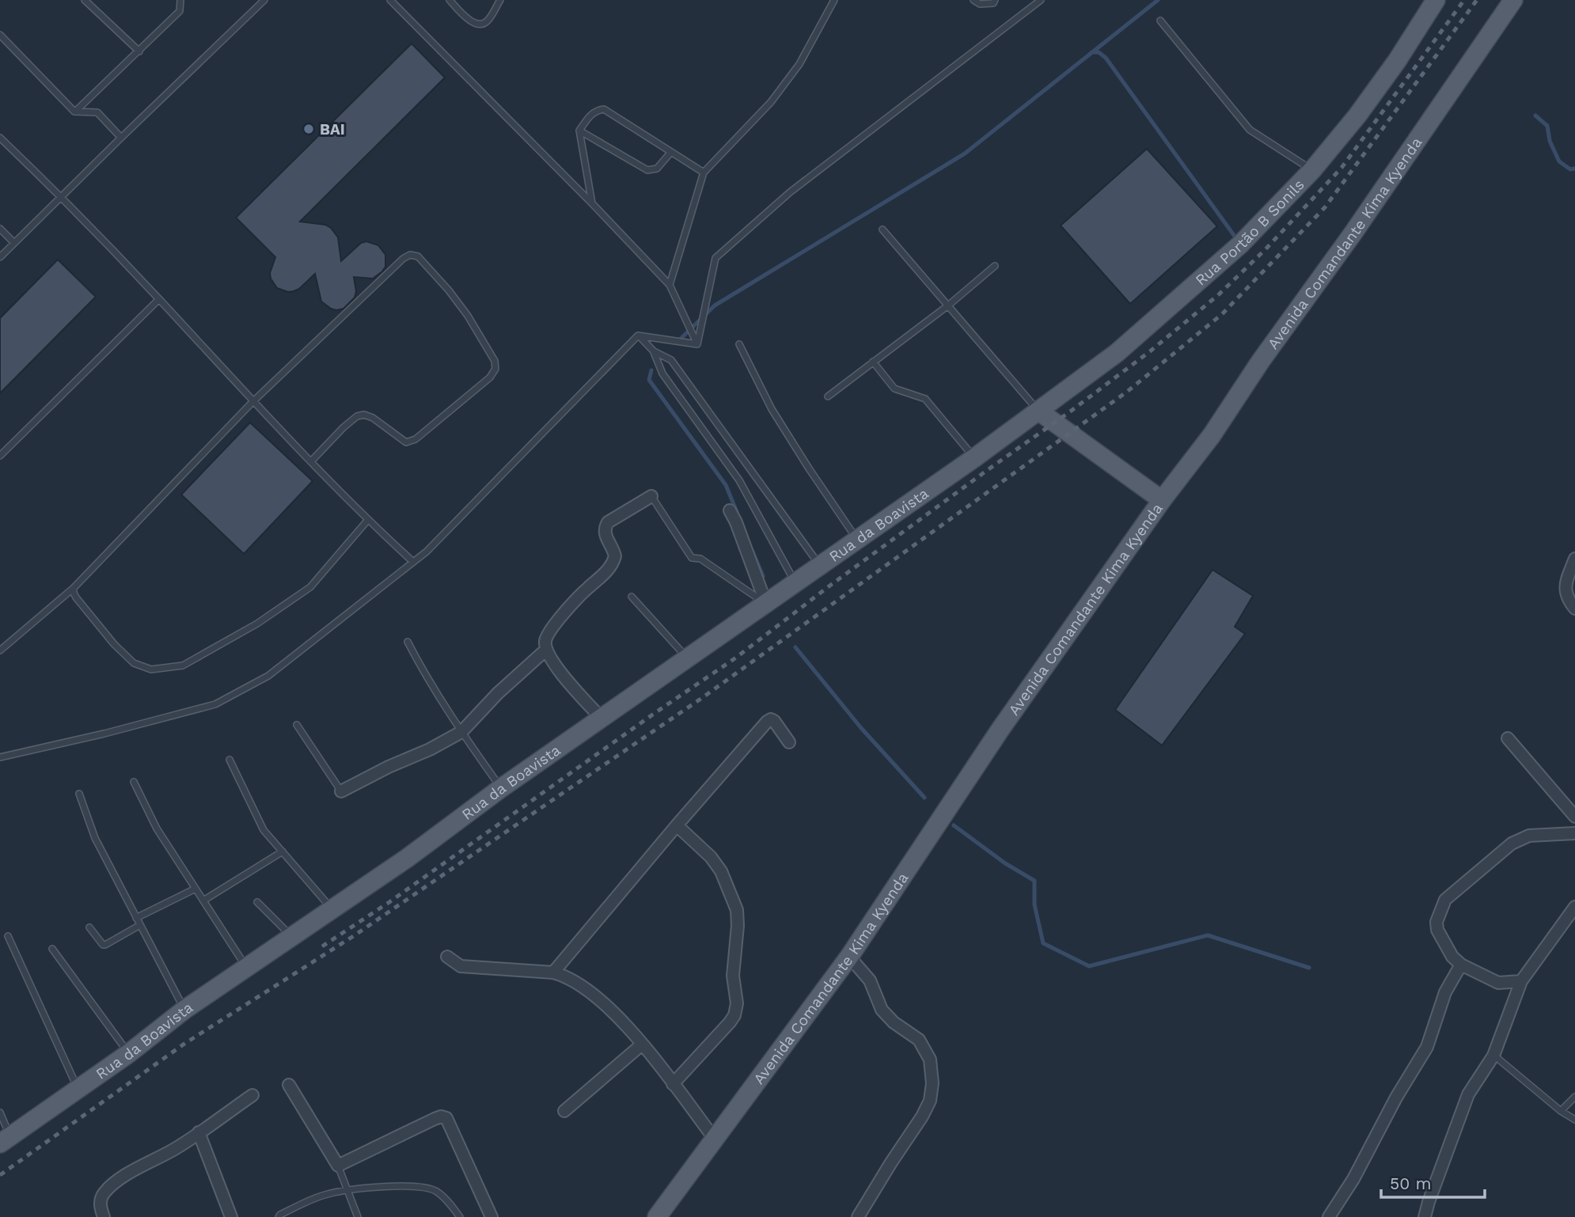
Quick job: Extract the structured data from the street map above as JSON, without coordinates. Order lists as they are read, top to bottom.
{
  "streets": {
    "main road": ["Rua Portão B Sonils", "Avenida Comandante Kima Kyenda", "Rua da Boavista"]
  },
  "crossings": [
    ["Rua Portão B Sonils", "Rua da Boavista"]
  ],
  "places": ["BAI"],
  "scale_bar": "50 m"
}
